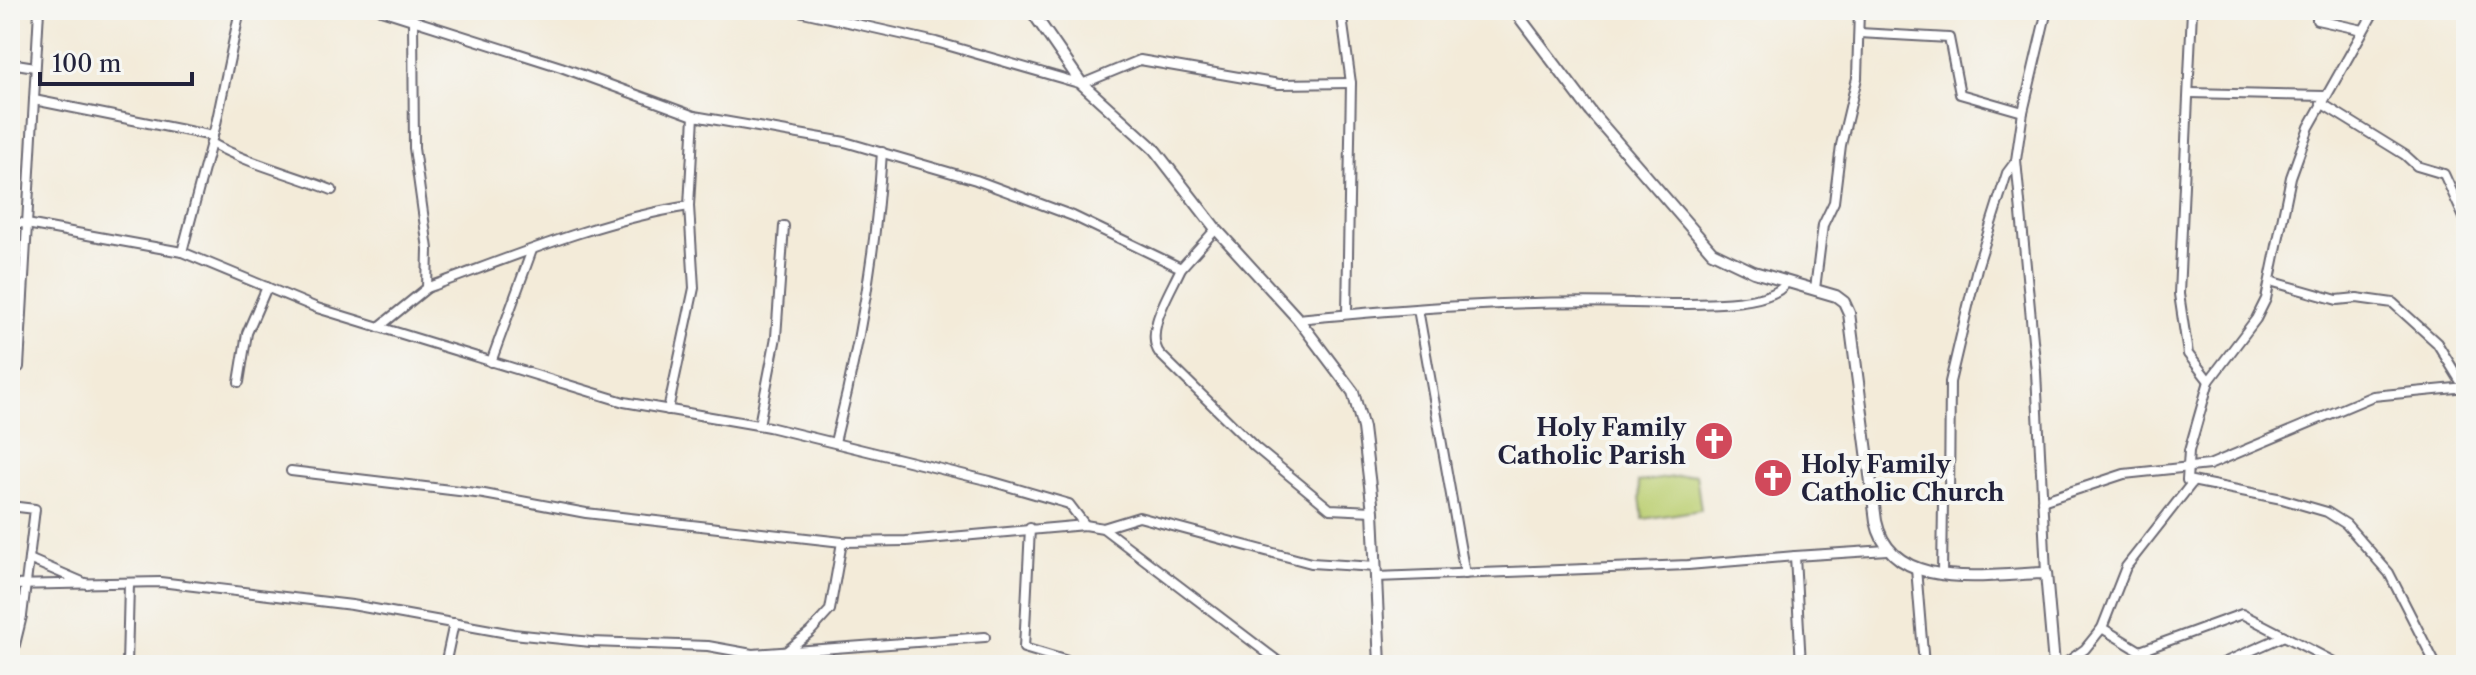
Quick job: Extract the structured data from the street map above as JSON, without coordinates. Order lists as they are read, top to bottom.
{
  "places": {
    "church": ["Holy Family Catholic Parish", "Holy Family Catholic Church"]
  },
  "scale_bar": "100 m"
}
